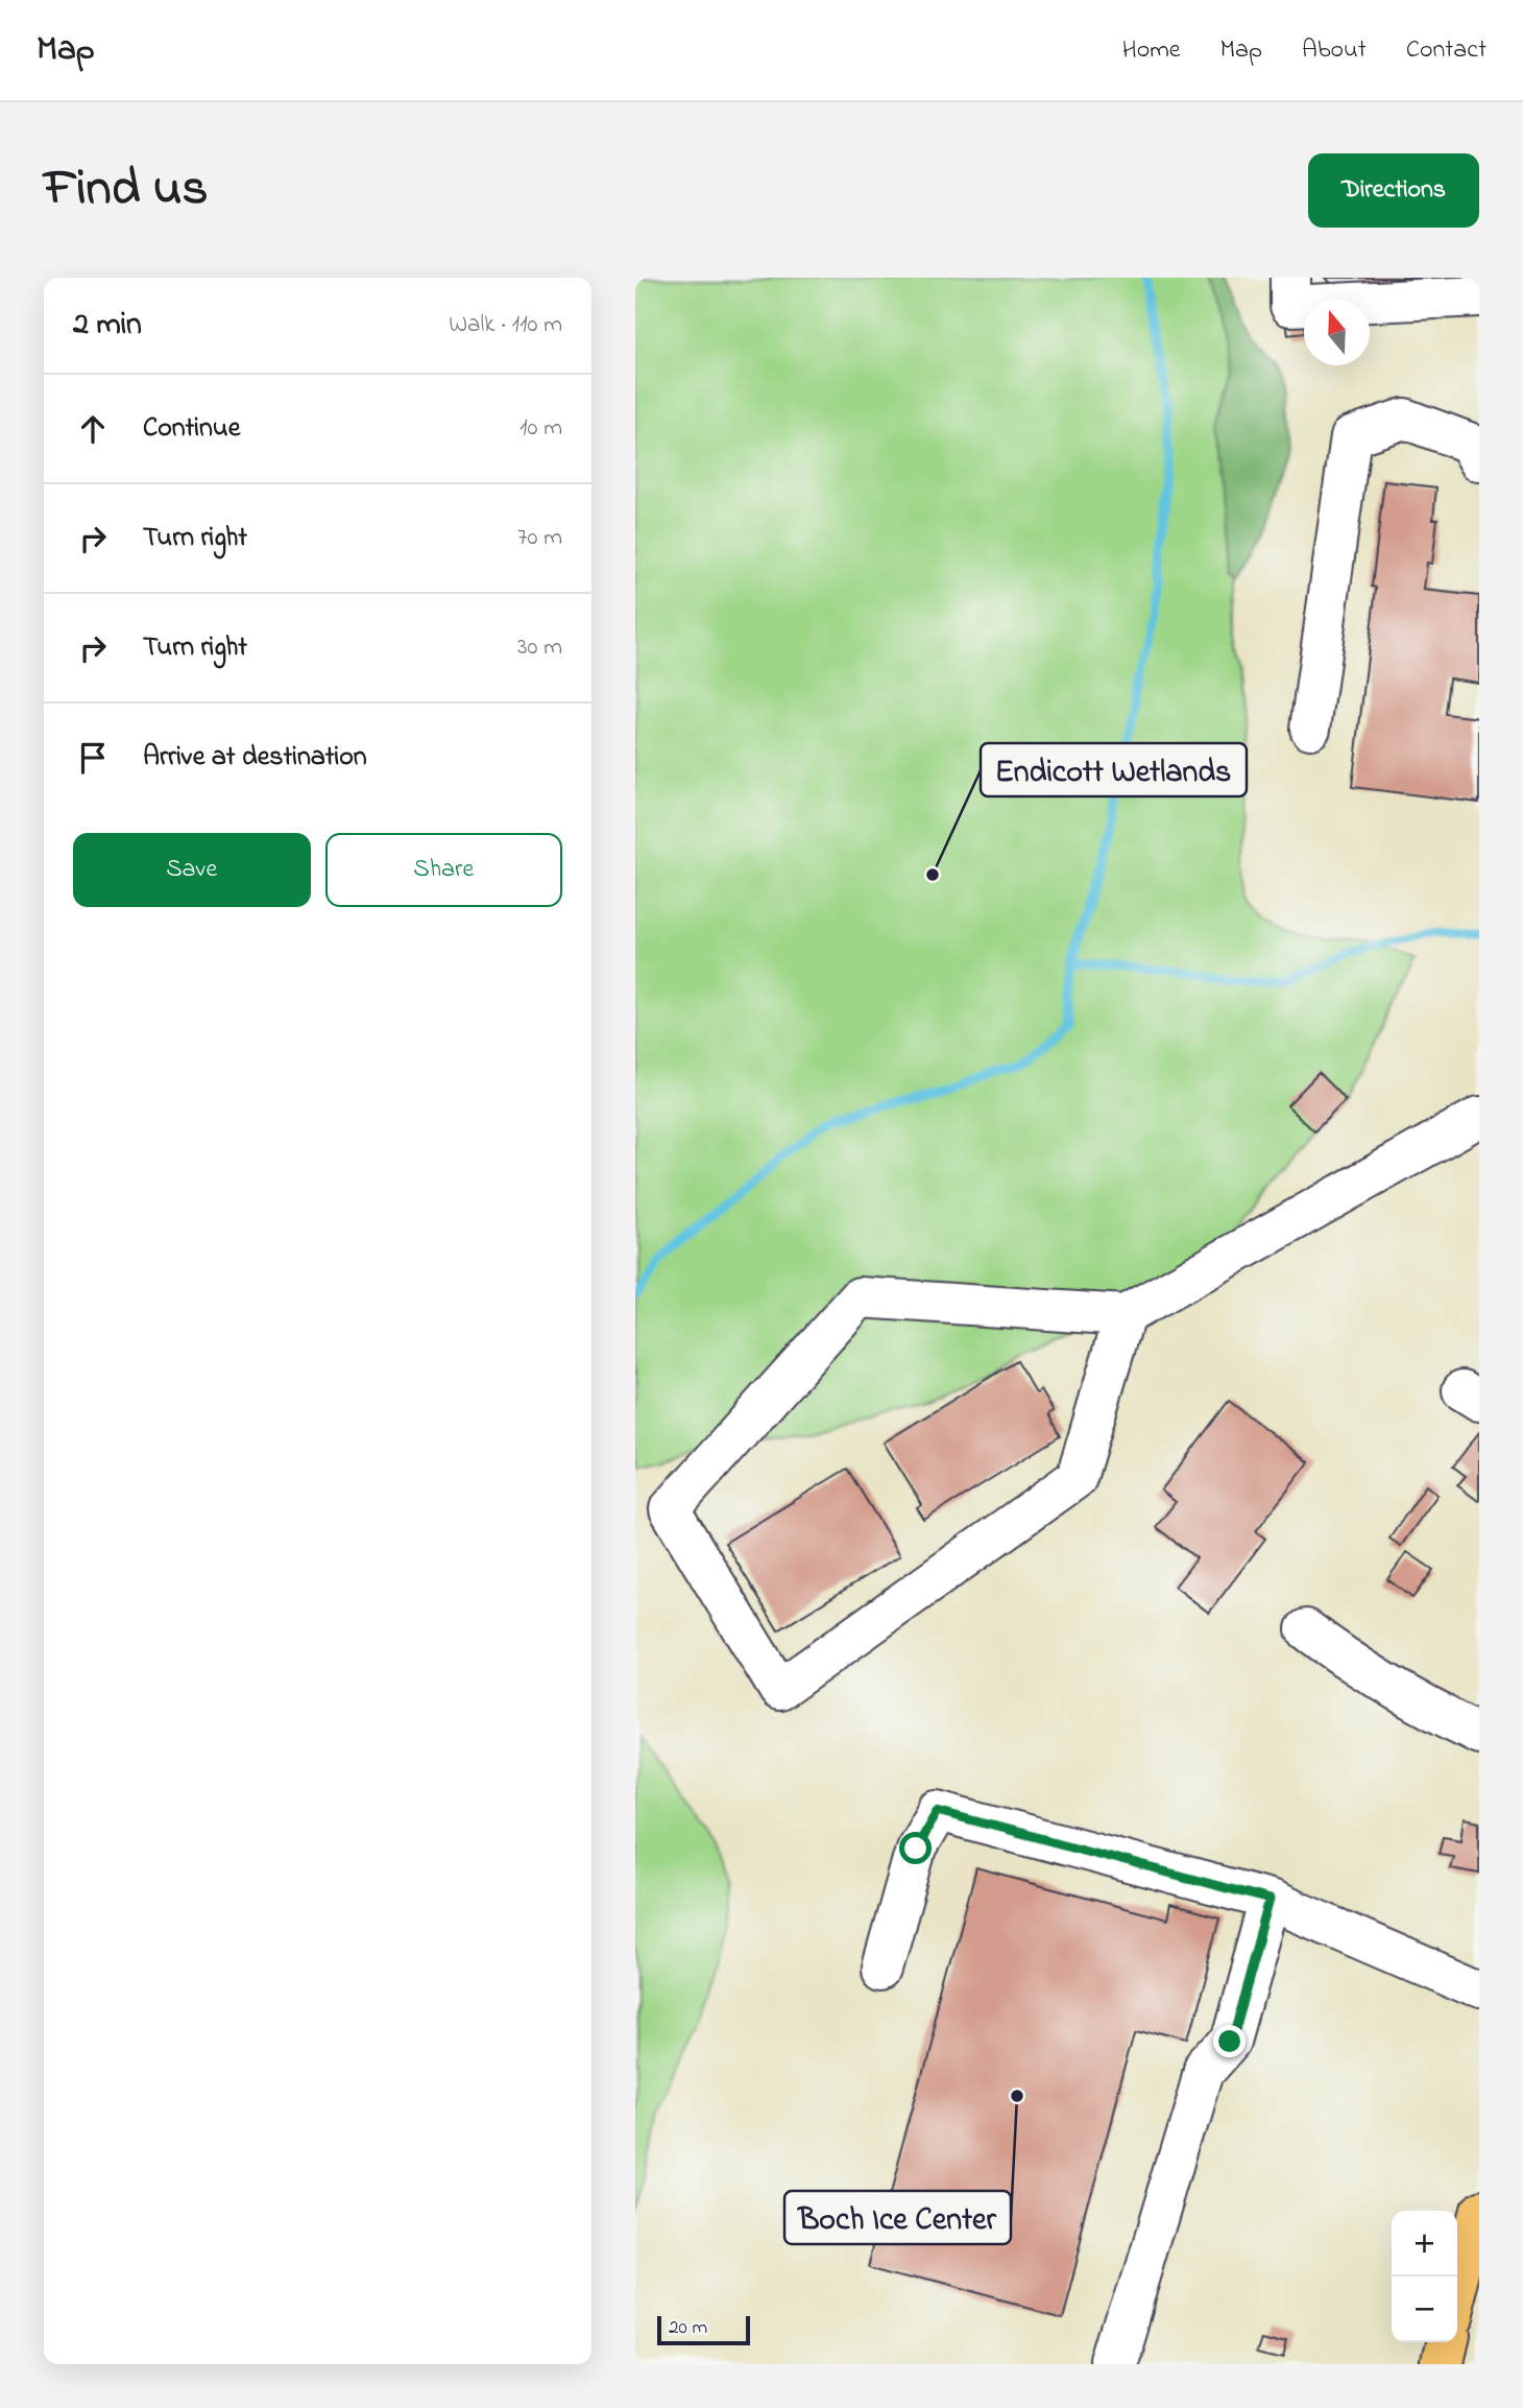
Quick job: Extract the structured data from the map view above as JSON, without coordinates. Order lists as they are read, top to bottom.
{
  "places": ["Endicott Wetlands", "Boch Ice Center"],
  "scale_bar": "20 m",
  "north": "top",
  "page": {
    "header": "Map",
    "nav": [
      "Home",
      "Map",
      "About",
      "Contact"
    ],
    "title": "Find us",
    "buttons": [
      "Directions",
      ["Save", "Share"]
    ],
    "heading": ["2 min", "Walk · 110 m"],
    "list": [
      ["Continue", "10 m"],
      ["Turn right", "70 m"],
      ["Turn right", "30 m"],
      "Arrive at destination"
    ],
    "map_buttons": ["+", "−"],
    "scale": "20 m"
  }
}
